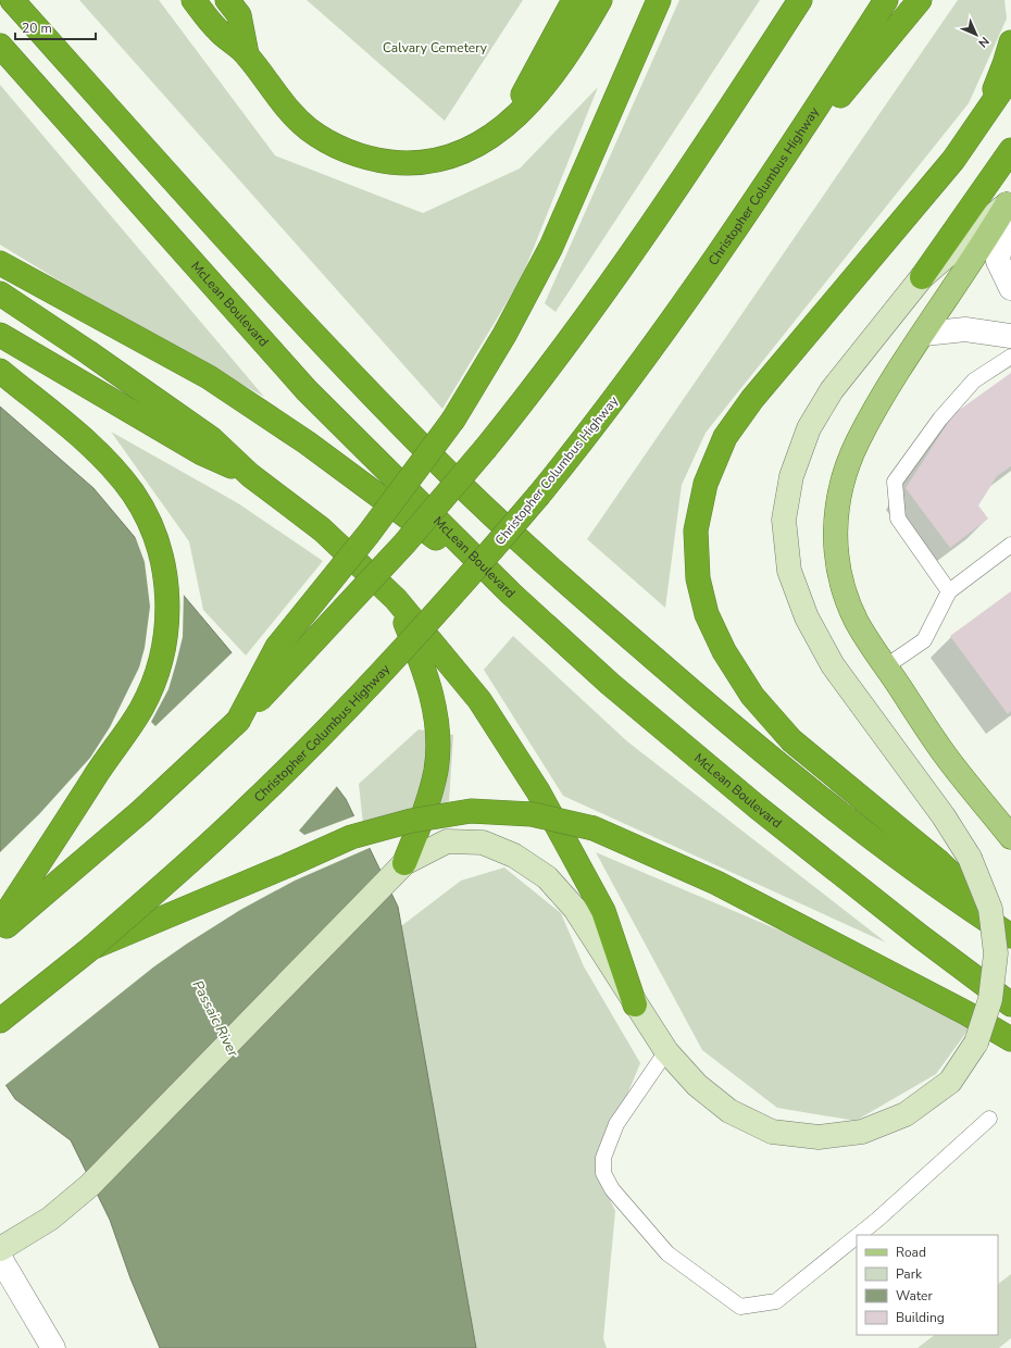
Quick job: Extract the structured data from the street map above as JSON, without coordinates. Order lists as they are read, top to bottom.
{
  "streets": {
    "highway": ["Christopher Columbus Highway", "McLean Boulevard"]
  },
  "water": ["Passaic River"],
  "parks": ["Calvary Cemetery"],
  "legend": [
    "Road",
    "Park",
    "Water",
    "Building"
  ],
  "scale_bar": "20 m",
  "north": "bottom right"
}
